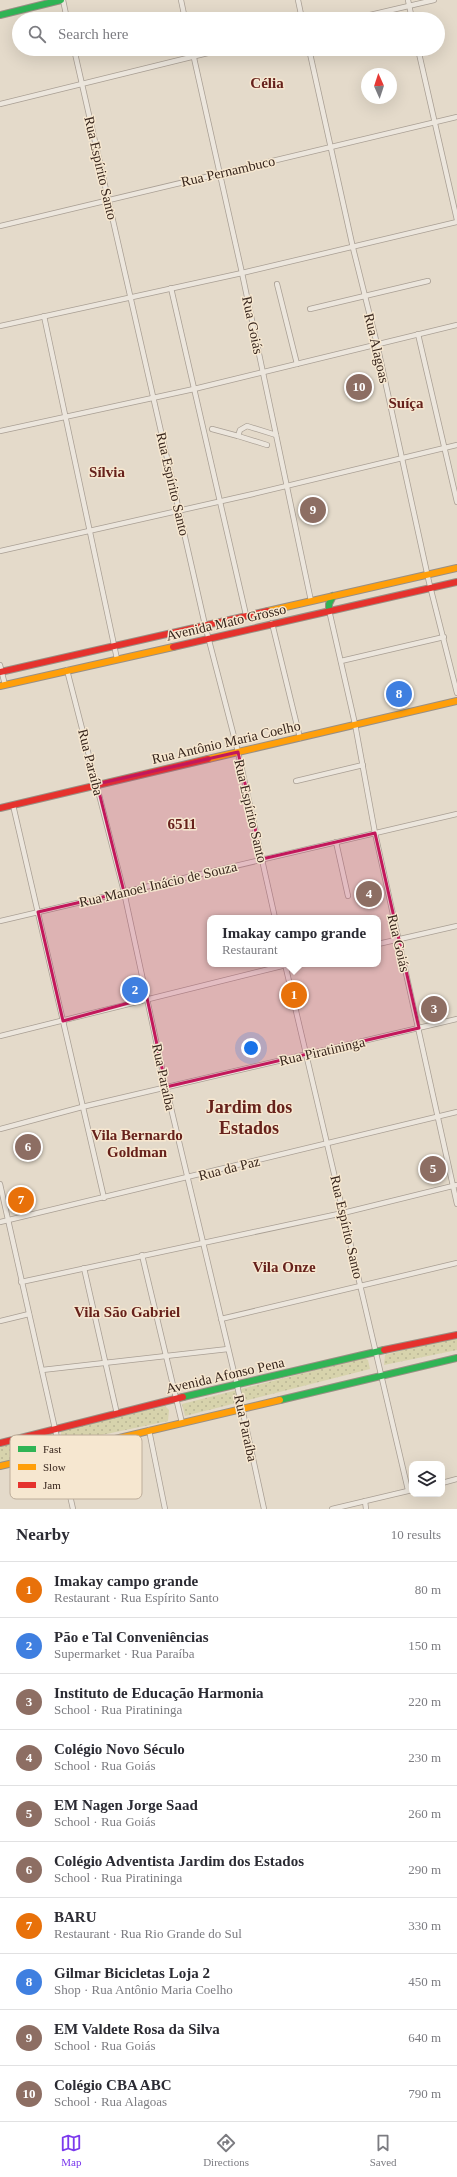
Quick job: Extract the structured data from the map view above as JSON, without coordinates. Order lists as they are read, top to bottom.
{
  "streets": {
    "main road": ["Avenida Mato Grosso", "Rua Antônio Maria Coelho", "Avenida Afonso Pena"],
    "street": [
      "Rua Espírito Santo",
      "Rua Pernambuco",
      "Rua Goiás",
      "Rua Alagoas",
      "Rua Paraíba",
      "Rua Manoel Inácio de Souza",
      "Rua Piratininga",
      "Rua da Paz"
    ]
  },
  "crossings": [
    ["Rua Espírito Santo", "Rua Pernambuco"],
    ["Rua Espírito Santo", "Avenida Mato Grosso"],
    ["Rua Espírito Santo", "Rua Antônio Maria Coelho"],
    ["Rua Espírito Santo", "Rua Manoel Inácio de Souza"],
    ["Rua Espírito Santo", "Rua Piratininga"],
    ["Rua Espírito Santo", "Rua da Paz"],
    ["Rua Espírito Santo", "Avenida Afonso Pena"],
    ["Rua Pernambuco", "Rua Goiás"],
    ["Rua Pernambuco", "Rua Alagoas"],
    ["Rua Goiás", "Avenida Mato Grosso"],
    ["Rua Goiás", "Rua Antônio Maria Coelho"],
    ["Rua Goiás", "Rua Manoel Inácio de Souza"],
    ["Rua Goiás", "Rua Piratininga"],
    ["Rua Goiás", "Rua da Paz"],
    ["Rua Alagoas", "Avenida Mato Grosso"],
    ["Avenida Mato Grosso", "Rua Paraíba"],
    ["Rua Antônio Maria Coelho", "Rua Paraíba"],
    ["Rua Paraíba", "Rua Manoel Inácio de Souza"],
    ["Rua Paraíba", "Rua Piratininga"],
    ["Rua Paraíba", "Rua da Paz"],
    ["Rua Paraíba", "Avenida Afonso Pena"]
  ],
  "districts": [
    "Célia",
    "Suíça",
    "Sílvia",
    "6511",
    "Jardim dos Estados",
    "Vila Bernardo Goldman",
    "Vila Onze",
    "Vila São Gabriel"
  ],
  "legend": ["Fast", "Slow", "Jam"],
  "north": "top",
  "page": {
    "search": "Search here",
    "pins": [
      "10",
      "9",
      "8",
      "4",
      "2",
      "1",
      "3",
      "6",
      "5",
      "7"
    ],
    "popup": ["Imakay campo grande", "Restaurant"],
    "heading": ["Nearby", "10 results"],
    "list": [
      {
        "mark": "1",
        "name": "Imakay campo grande",
        "note": "Restaurant · Rua Espírito Santo",
        "value": "80 m"
      },
      {
        "mark": "2",
        "name": "Pão e Tal Conveniências",
        "note": "Supermarket · Rua Paraíba",
        "value": "150 m"
      },
      {
        "mark": "3",
        "name": "Instituto de Educação Harmonia",
        "note": "School · Rua Piratininga",
        "value": "220 m"
      },
      {
        "mark": "4",
        "name": "Colégio Novo Século",
        "note": "School · Rua Goiás",
        "value": "230 m"
      },
      {
        "mark": "5",
        "name": "EM Nagen Jorge Saad",
        "note": "School · Rua Goiás",
        "value": "260 m"
      },
      {
        "mark": "6",
        "name": "Colégio Adventista Jardim dos Estados",
        "note": "School · Rua Piratininga",
        "value": "290 m"
      },
      {
        "mark": "7",
        "name": "BARU",
        "note": "Restaurant · Rua Rio Grande do Sul",
        "value": "330 m"
      },
      {
        "mark": "8",
        "name": "Gilmar Bicicletas Loja 2",
        "note": "Shop · Rua Antônio Maria Coelho",
        "value": "450 m"
      },
      {
        "mark": "9",
        "name": "EM Valdete Rosa da Silva",
        "note": "School · Rua Goiás",
        "value": "640 m"
      },
      {
        "mark": "10",
        "name": "Colégio CBA ABC",
        "note": "School · Rua Alagoas",
        "value": "790 m"
      }
    ],
    "nav": ["Map", "Directions", "Saved"]
  }
}
